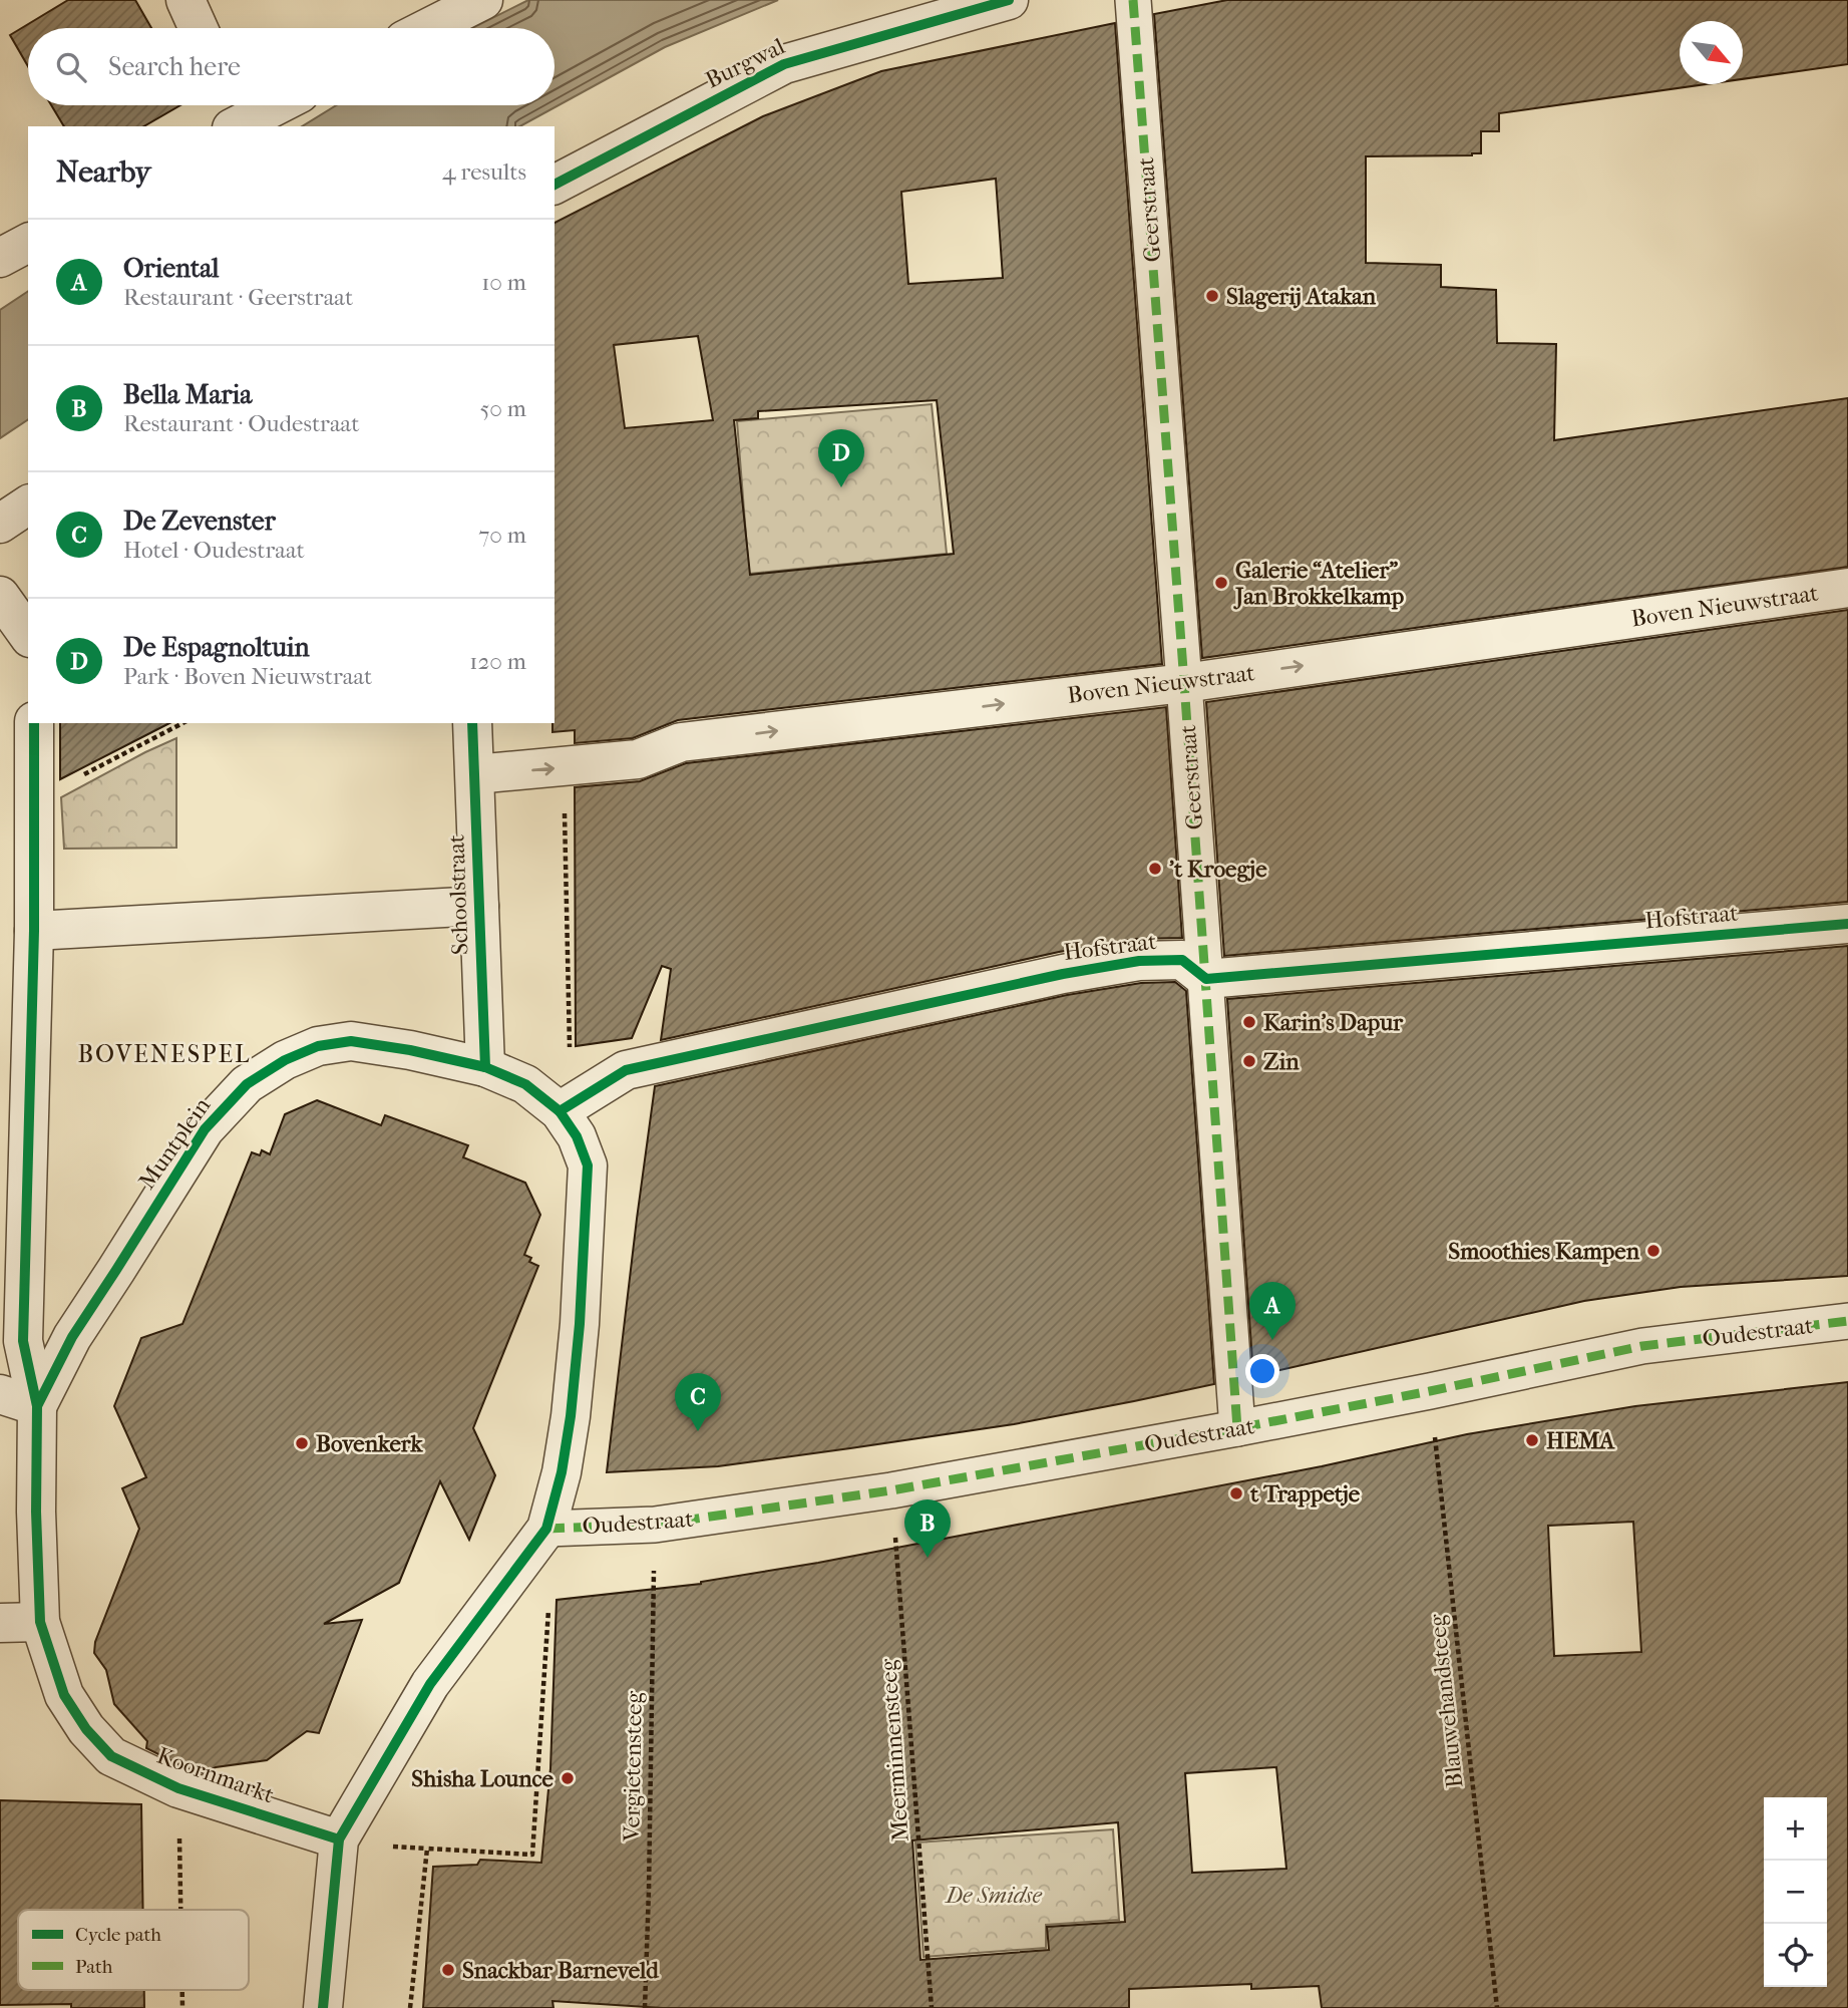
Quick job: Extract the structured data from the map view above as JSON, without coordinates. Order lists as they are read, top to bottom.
{
  "streets": {
    "street": [
      "Burgwal",
      "Geerstraat",
      "Boven Nieuwstraat",
      "Schoolstraat",
      "Hofstraat",
      "Muntplein",
      "Oudestraat",
      "Koornmarkt"
    ],
    "path": ["Blauwehandsteeg", "Meerminnensteeg", "Vergietensteeg"]
  },
  "crossings": [
    ["Geerstraat", "Boven Nieuwstraat"],
    ["Geerstraat", "Hofstraat"],
    ["Geerstraat", "Oudestraat"],
    ["Boven Nieuwstraat", "Schoolstraat"],
    ["Schoolstraat", "Muntplein"],
    ["Hofstraat", "Muntplein"],
    ["Muntplein", "Oudestraat"],
    ["Muntplein", "Koornmarkt"],
    ["Oudestraat", "Blauwehandsteeg"],
    ["Oudestraat", "Meerminnensteeg"],
    ["Oudestraat", "Vergietensteeg"]
  ],
  "one_way": ["Boven Nieuwstraat"],
  "districts": ["BOVENESPEL"],
  "parks": ["De Smidse"],
  "places": [
    "Slagerij Atakan",
    "Galerie “Atelier” Jan Brokkelkamp",
    "'t Kroegje",
    "Karin's Dapur",
    "Zin",
    "Smoothies Kampen",
    "HEMA",
    "Bovenkerk",
    "t Trappetje",
    "Shisha Lounce",
    "Snackbar Barneveld"
  ],
  "legend": ["Cycle path", "Path"],
  "north": "bottom right",
  "page": {
    "search": "Search here",
    "heading": ["Nearby", "4 results"],
    "list": [
      {
        "mark": "A",
        "name": "Oriental",
        "note": "Restaurant · Geerstraat",
        "value": "10 m"
      },
      {
        "mark": "B",
        "name": "Bella Maria",
        "note": "Restaurant · Oudestraat",
        "value": "50 m"
      },
      {
        "mark": "C",
        "name": "De Zevenster",
        "note": "Hotel · Oudestraat",
        "value": "70 m"
      },
      {
        "mark": "D",
        "name": "De Espagnoltuin",
        "note": "Park · Boven Nieuwstraat",
        "value": "120 m"
      }
    ],
    "pins": [
      "D",
      "A",
      "C",
      "B"
    ],
    "map_buttons": ["+", "−"]
  }
}
